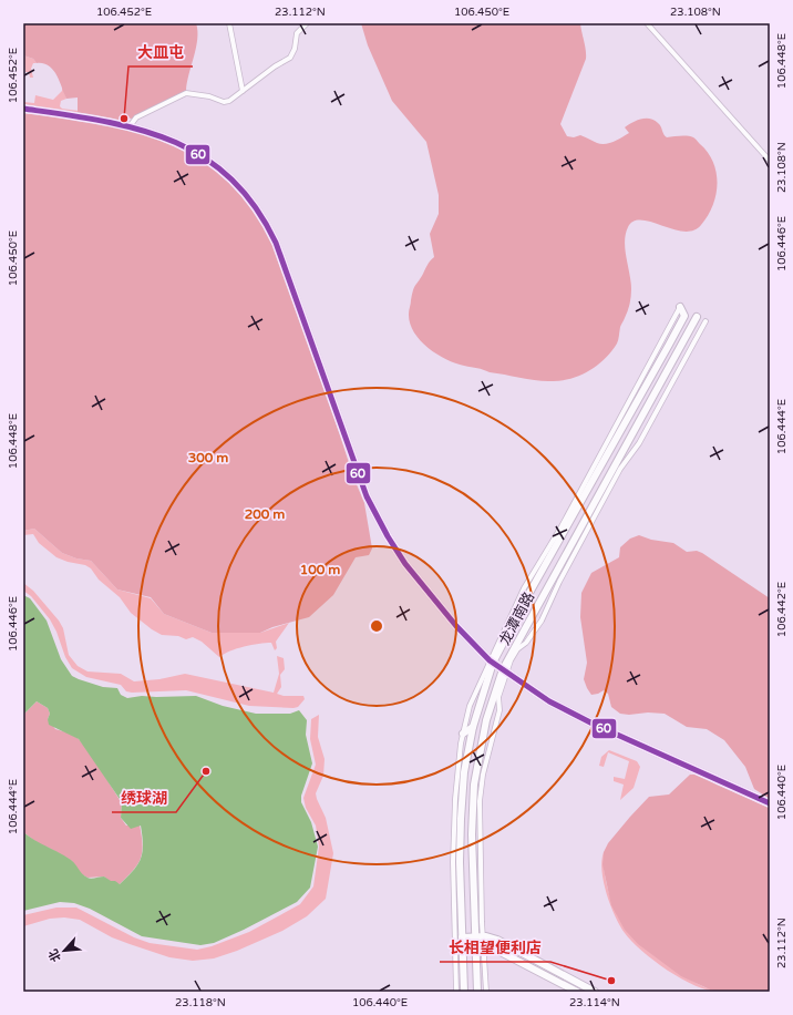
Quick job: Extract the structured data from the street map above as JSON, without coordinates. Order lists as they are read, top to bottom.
{
  "streets": {
    "main road": ["龙潭南路"]
  },
  "places": ["大皿屯", "绣球湖", "长相望便利店"],
  "lines": ["transit line 60"],
  "north": "bottom left",
  "coordinates": [
    "106.452°E",
    "23.112°N",
    "106.450°E",
    "23.108°N",
    "106.448°E",
    "106.446°E",
    "106.444°E",
    "106.442°E",
    "106.440°E",
    "23.118°N",
    "23.114°N"
  ],
  "rings": ["300 m", "200 m", "100 m"]
}
